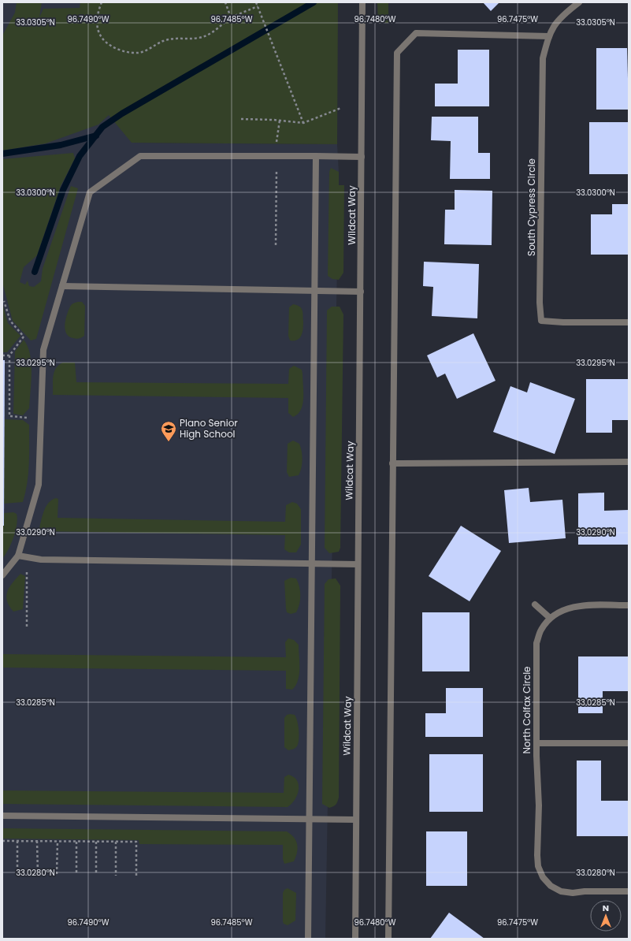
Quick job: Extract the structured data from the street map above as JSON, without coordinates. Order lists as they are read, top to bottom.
{
  "streets": {
    "street": ["South Cypress Circle", "Wildcat Way", "North Colfax Circle"]
  },
  "places": {
    "school or university": ["Plano Senior High School"]
  },
  "north": "top",
  "coordinates": [
    "96.7490°W",
    "96.7485°W",
    "96.7480°W",
    "96.7475°W",
    "33.0305°N",
    "33.0300°N",
    "33.0295°N",
    "33.0290°N",
    "33.0285°N",
    "33.0280°N"
  ]
}
